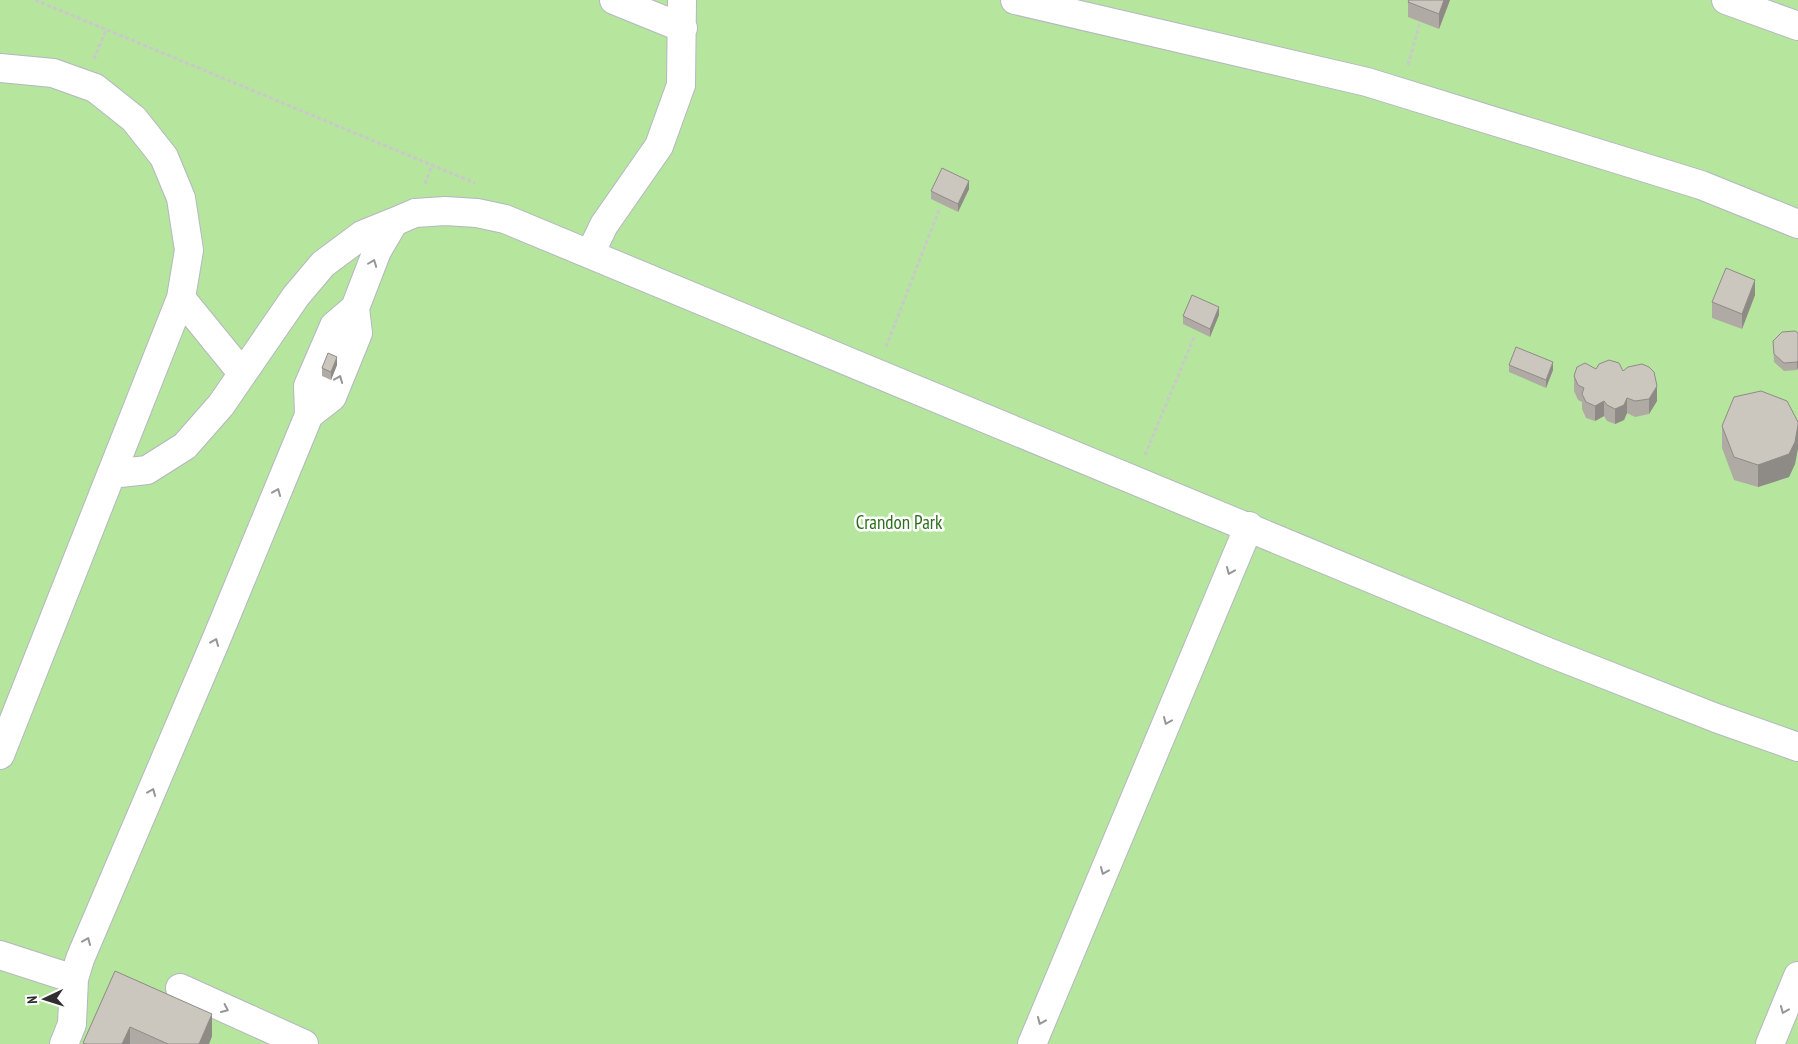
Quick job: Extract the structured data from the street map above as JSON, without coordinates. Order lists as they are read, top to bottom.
{
  "parks": ["Crandon Park"],
  "north": "left"
}
